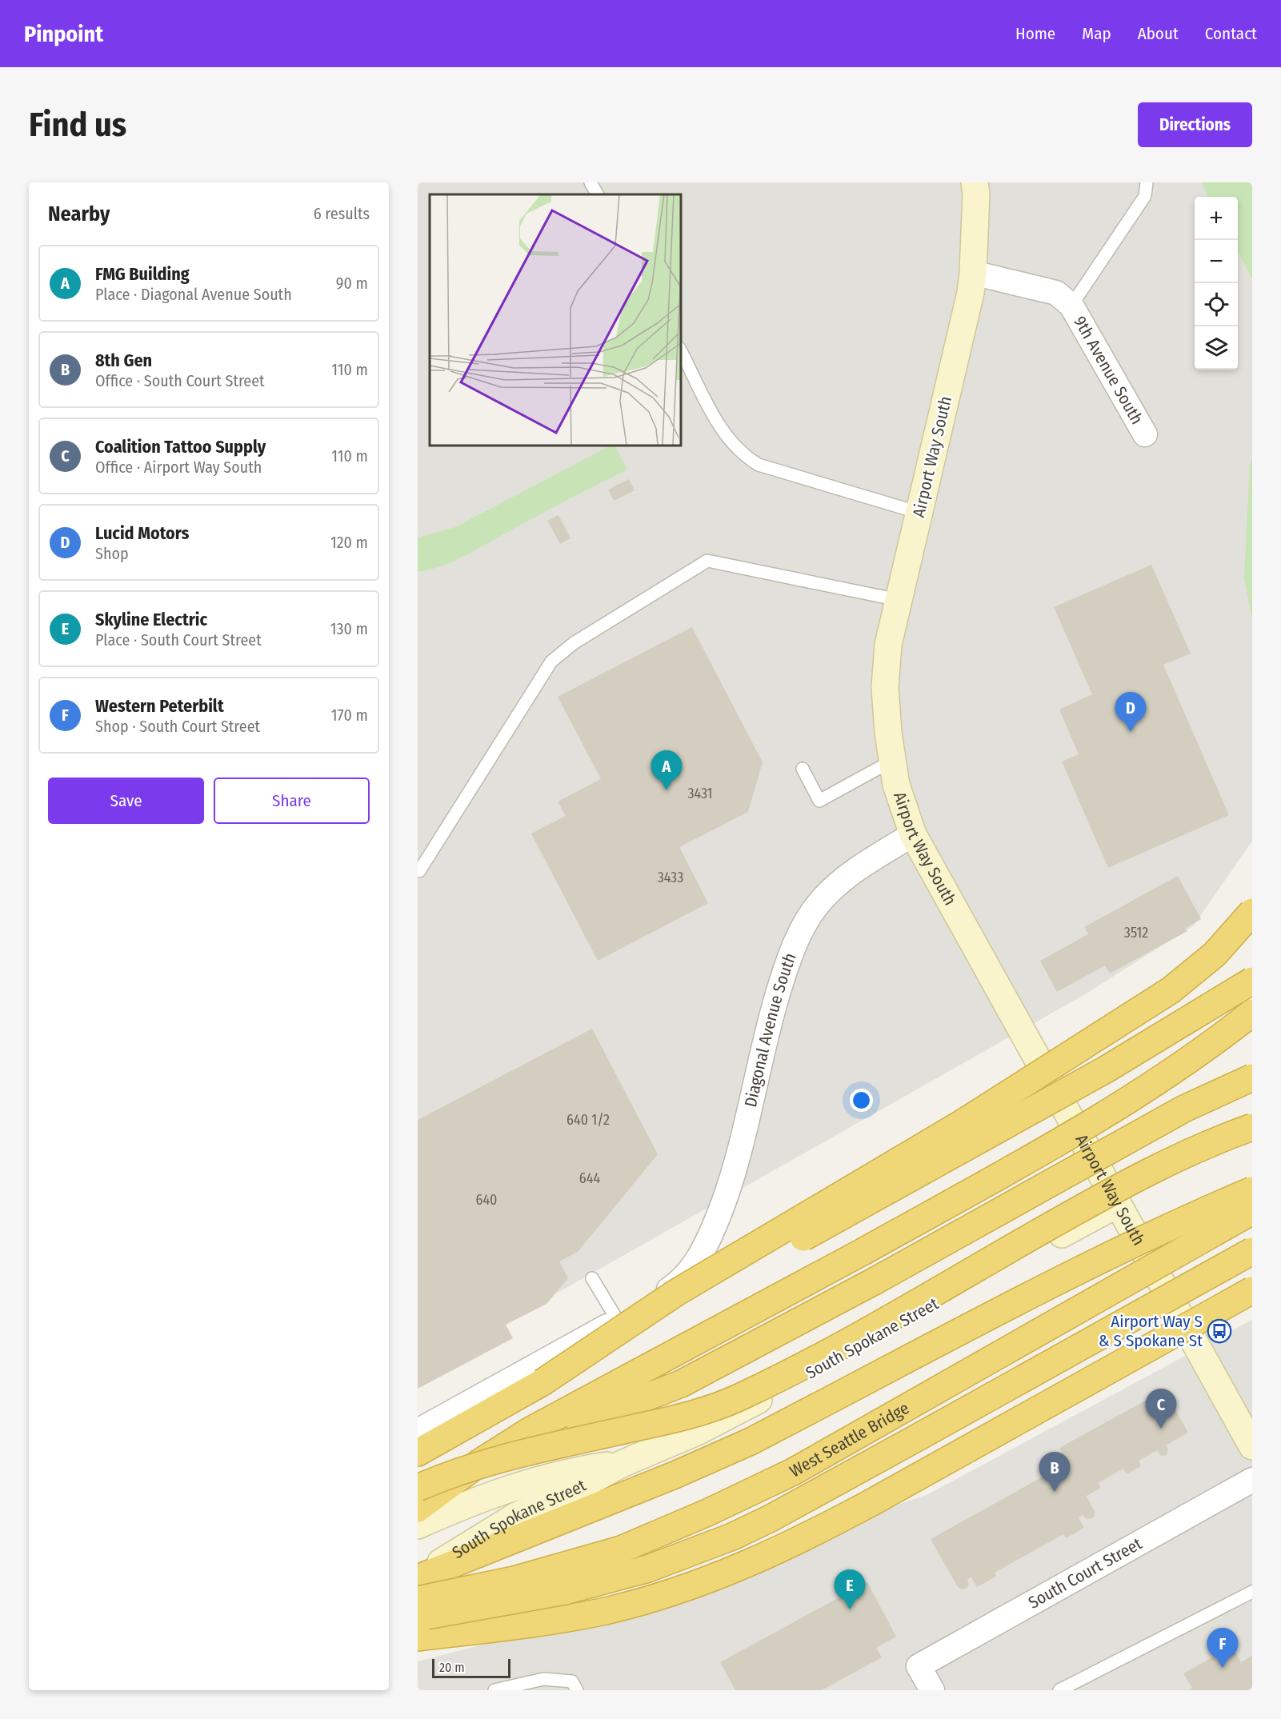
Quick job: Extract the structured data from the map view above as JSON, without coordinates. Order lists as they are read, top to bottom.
{
  "streets": {
    "highway": ["West Seattle Bridge"],
    "main road": ["Airport Way South", "South Spokane Street"],
    "street": ["9th Avenue South", "Diagonal Avenue South", "South Court Street"]
  },
  "crossings": [
    ["Airport Way South", "Diagonal Avenue South"],
    ["Airport Way South", "South Spokane Street"]
  ],
  "places": {
    "bus stop": ["Airport Way S & S Spokane St"]
  },
  "house_numbers": [
    "3431",
    "3433",
    "3512",
    "640 1/2",
    "644",
    "640"
  ],
  "scale_bar": "20 m",
  "page": {
    "header": "Pinpoint",
    "nav": [
      "Home",
      "Map",
      "About",
      "Contact"
    ],
    "buttons": [
      "Directions",
      ["Save", "Share"]
    ],
    "title": "Find us",
    "heading": ["Nearby", "6 results"],
    "map_buttons": ["+", "−"],
    "list": [
      {
        "mark": "A",
        "name": "FMG Building",
        "note": "Place · Diagonal Avenue South",
        "value": "90 m"
      },
      {
        "mark": "B",
        "name": "8th Gen",
        "note": "Office · South Court Street",
        "value": "110 m"
      },
      {
        "mark": "C",
        "name": "Coalition Tattoo Supply",
        "note": "Office · Airport Way South",
        "value": "110 m"
      },
      {
        "mark": "D",
        "name": "Lucid Motors",
        "note": "Shop",
        "value": "120 m"
      },
      {
        "mark": "E",
        "name": "Skyline Electric",
        "note": "Place · South Court Street",
        "value": "130 m"
      },
      {
        "mark": "F",
        "name": "Western Peterbilt",
        "note": "Shop · South Court Street",
        "value": "170 m"
      }
    ],
    "pins": [
      "D",
      "A",
      "C",
      "B",
      "E",
      "F"
    ],
    "scale": "20 m"
  }
}
